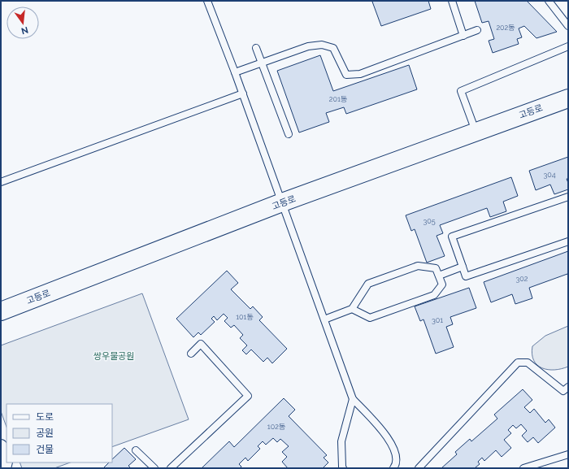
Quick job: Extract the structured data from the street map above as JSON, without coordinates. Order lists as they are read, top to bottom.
{
  "streets": {
    "street": ["고등로"]
  },
  "parks": ["쌍우물공원"],
  "house_numbers": [
    "202동",
    "201동",
    "304",
    "305",
    "302",
    "101동",
    "301",
    "102동"
  ],
  "legend": ["도로", "공원", "건물"],
  "north": "bottom"
}
